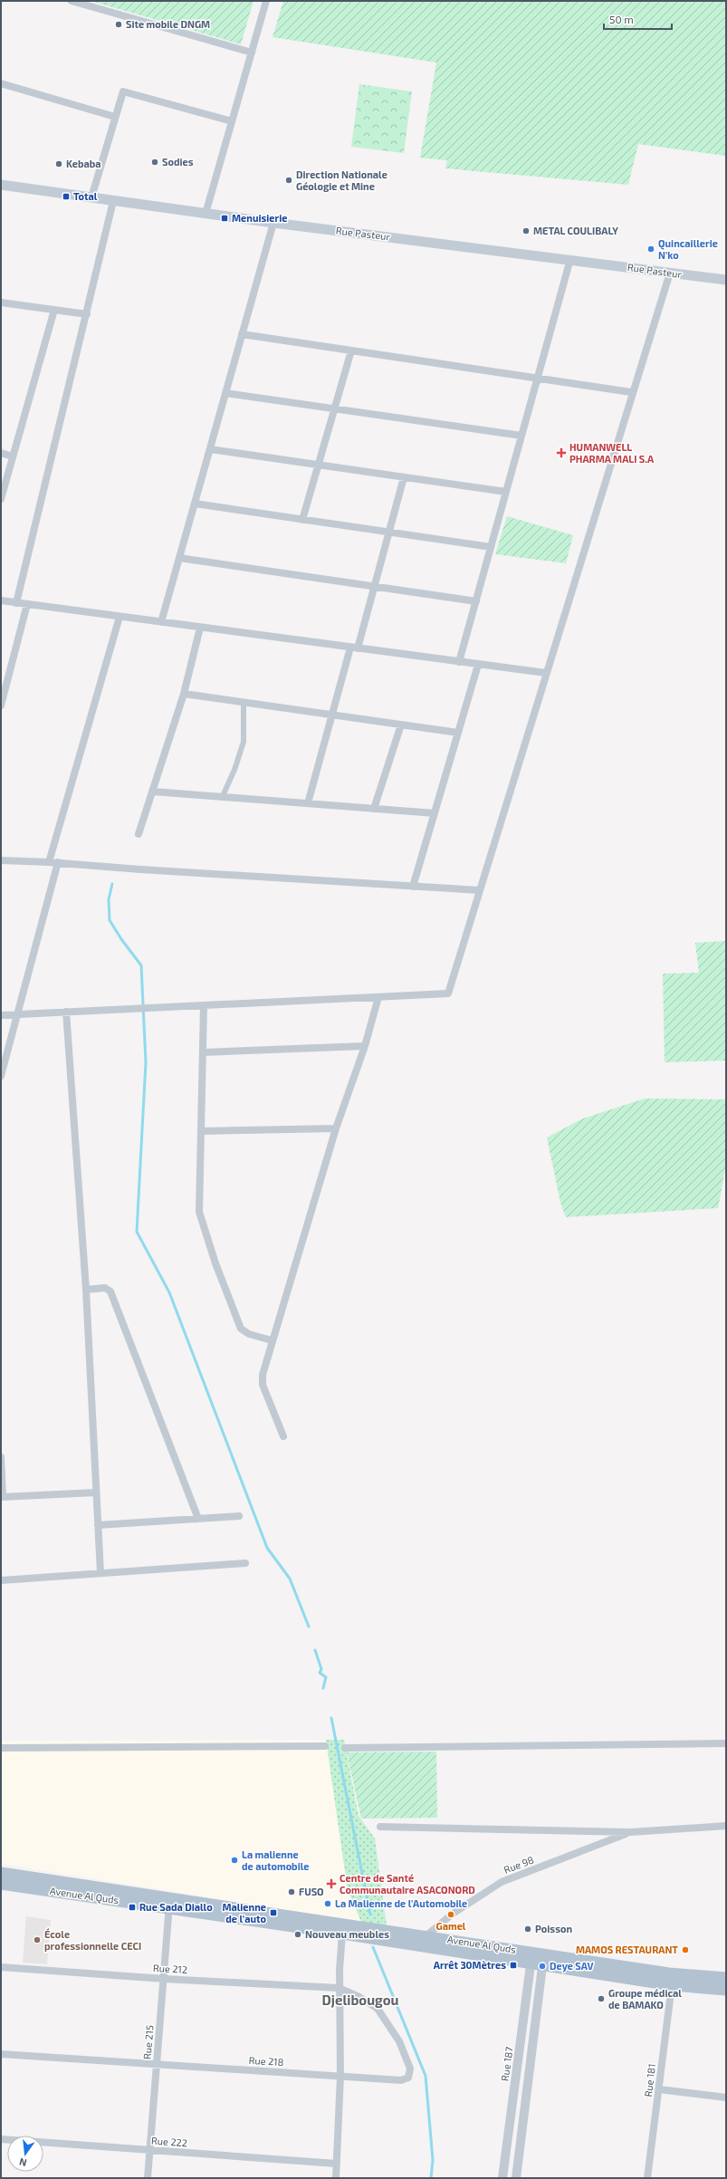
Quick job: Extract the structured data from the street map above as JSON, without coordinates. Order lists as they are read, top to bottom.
{
  "streets": {
    "main road": ["Rue Pasteur", "Avenue Al Quds"],
    "street": [
      "Rue 98",
      "Rue 212",
      "Rue 215",
      "Rue 218",
      "Rue 187",
      "Rue 181",
      "Rue 222"
    ]
  },
  "crossings": [
    ["Rue 98", "Avenue Al Quds"],
    ["Avenue Al Quds", "Rue 215"],
    ["Avenue Al Quds", "Rue 187"],
    ["Avenue Al Quds", "Rue 181"],
    ["Rue 212", "Rue 215"],
    ["Rue 212", "Rue 218"],
    ["Rue 215", "Rue 218"],
    ["Rue 215", "Rue 222"]
  ],
  "districts": ["Djelibougou"],
  "places": {
    "other": [
      "Site mobile DNGM",
      "Sodies",
      "Kebaba",
      "Direction Nationale Géologie et Mine",
      "METAL COULIBALY",
      "Quincaillerie N'ko",
      "La malienne de automobile",
      "FUSO",
      "La Malienne de l'Automobile",
      "Gamel",
      "Poisson",
      "Nouveau meubles",
      "École professionnelle CECI",
      "MAMOS RESTAURANT",
      "Deye SAV",
      "Groupe médical de BAMAKO"
    ],
    "transit": [
      "Total",
      "Menuisierie",
      "Rue Sada Diallo",
      "Malienne de l'auto",
      "Arrêt 30Mètres"
    ],
    "health": ["HUMANWELL PHARMA MALI S.A", "Centre de Santé Communautaire ASACONORD"]
  },
  "scale_bar": "50 m",
  "north": "bottom"
}
